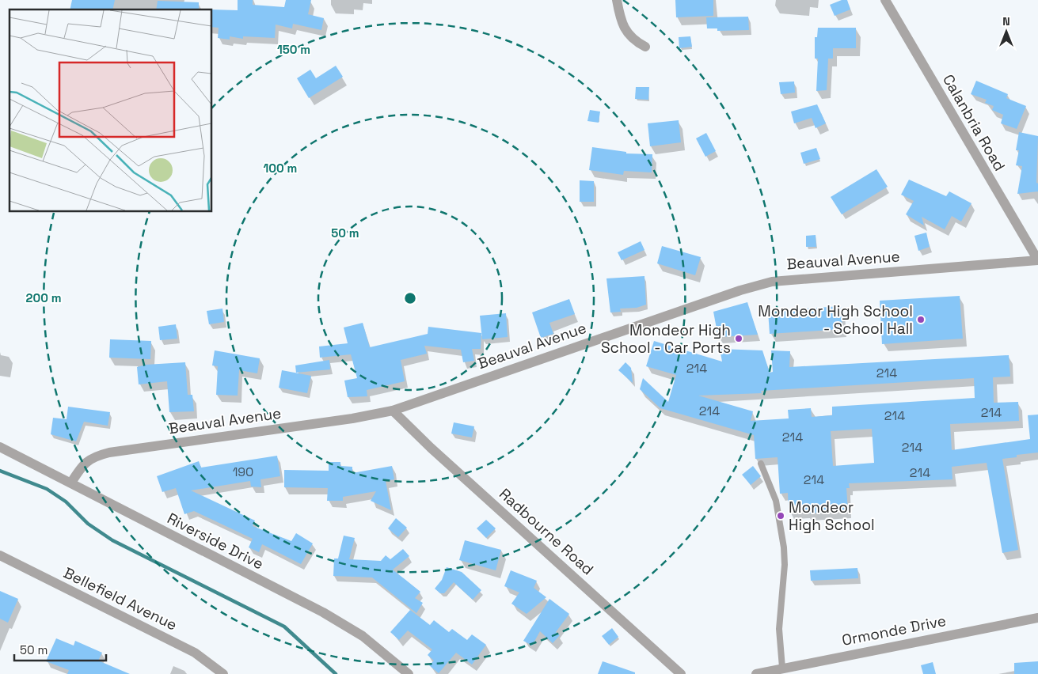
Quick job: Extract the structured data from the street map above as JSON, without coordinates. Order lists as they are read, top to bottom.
{
  "streets": {
    "street": [
      "Calanbria Road",
      "Beauval Avenue",
      "Radbourne Road",
      "Riverside Drive",
      "Bellefield Avenue",
      "Ormonde Drive"
    ]
  },
  "crossings": [
    ["Calanbria Road", "Beauval Avenue"],
    ["Beauval Avenue", "Radbourne Road"],
    ["Beauval Avenue", "Riverside Drive"]
  ],
  "places": ["Mondeor High School - School Hall", "Mondeor High School - Car Ports", "Mondeor High School"],
  "house_numbers": [
    "214",
    "214",
    "214",
    "214",
    "214",
    "214",
    "214",
    "190",
    "214",
    "214"
  ],
  "scale_bar": "50 m",
  "north": "top",
  "rings": [
    "150 m",
    "100 m",
    "50 m",
    "200 m"
  ]
}
